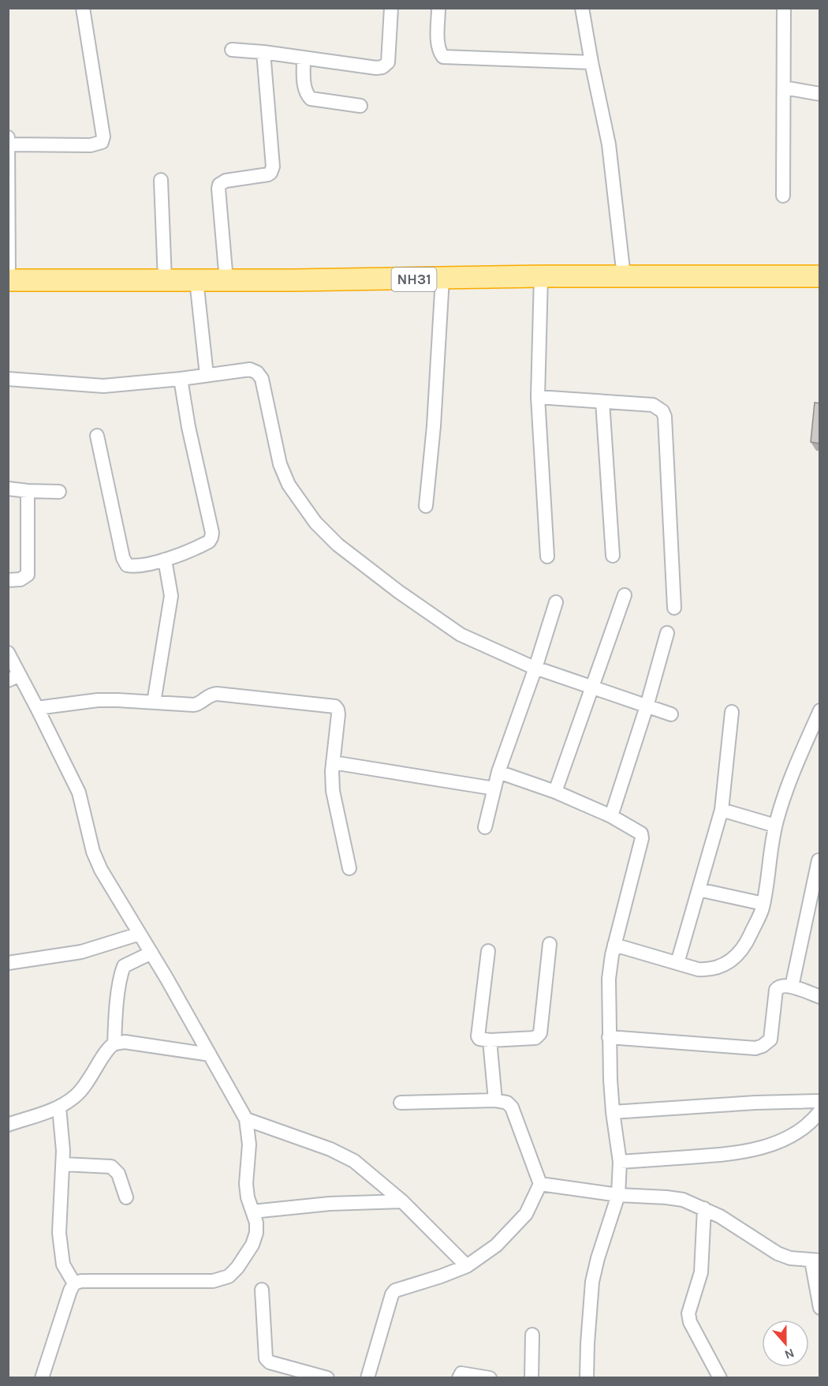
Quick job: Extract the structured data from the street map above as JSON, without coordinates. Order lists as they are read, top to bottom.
{
  "streets": {
    "highway": ["NH31"]
  },
  "north": "bottom"
}
